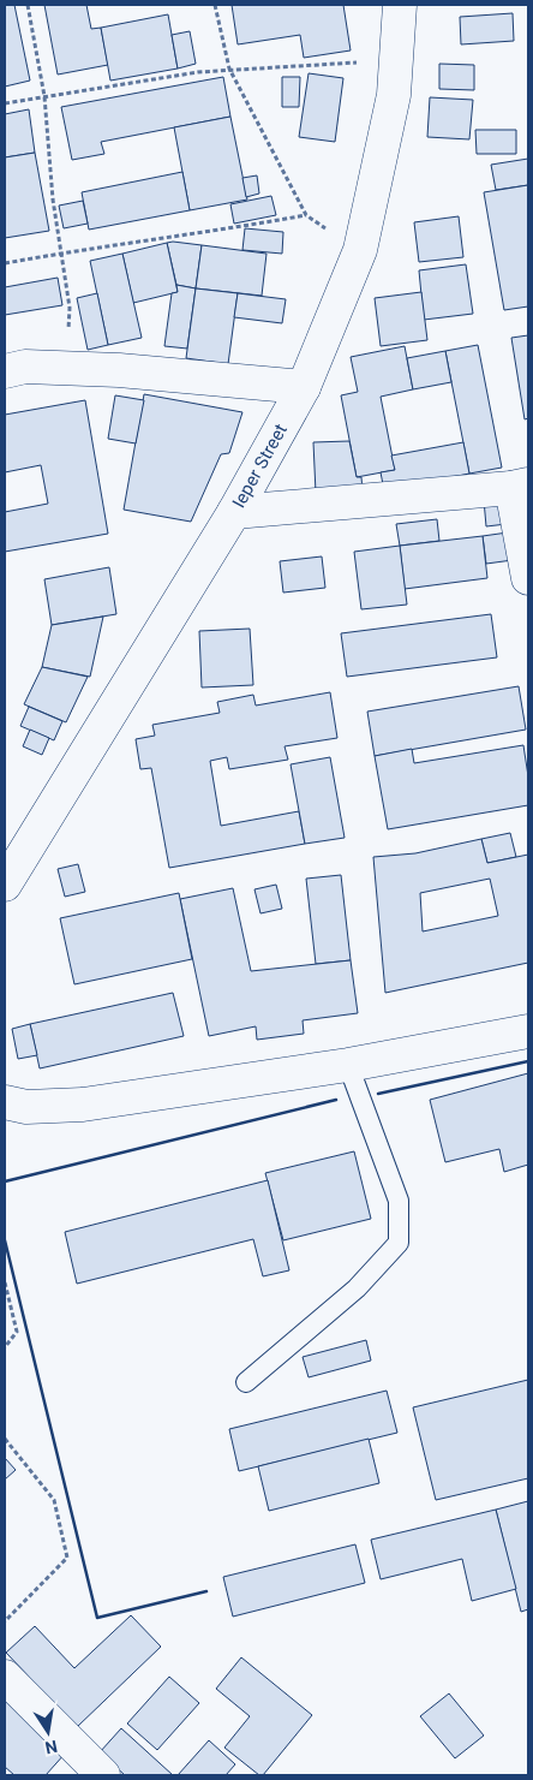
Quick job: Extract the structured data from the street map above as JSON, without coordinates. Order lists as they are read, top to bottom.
{
  "streets": {
    "street": ["Ieper Street"]
  },
  "north": "bottom"
}
